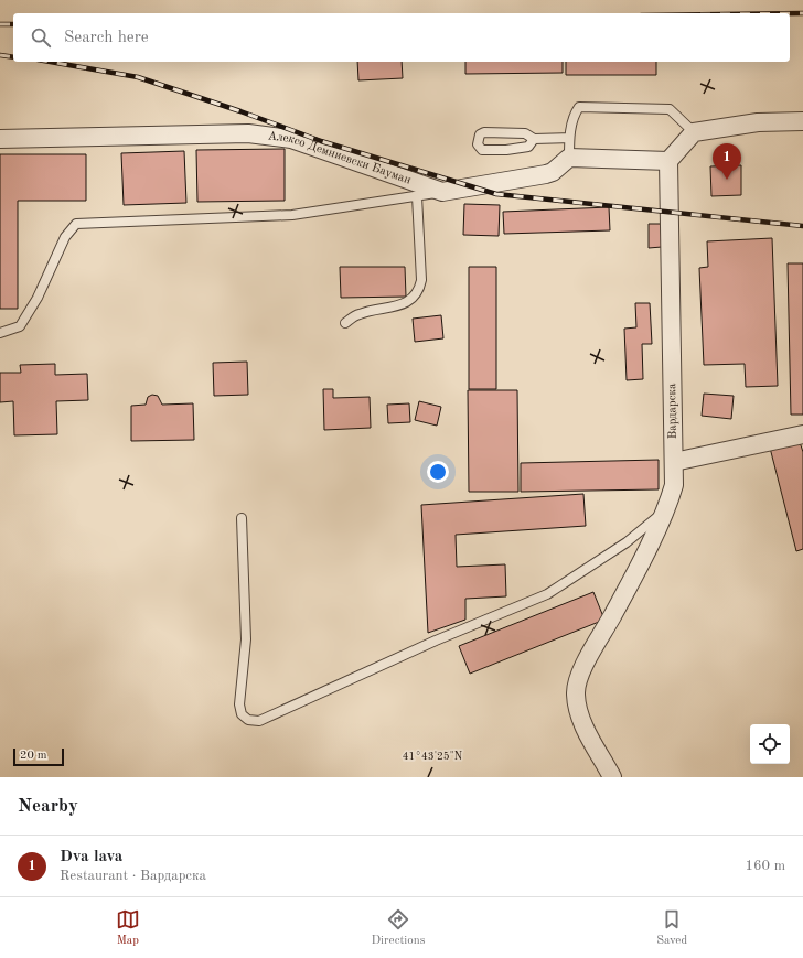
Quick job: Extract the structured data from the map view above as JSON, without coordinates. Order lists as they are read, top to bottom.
{
  "streets": {
    "street": ["Алексо Демниевски Бауман", "Вардарска"]
  },
  "scale_bar": "20 m",
  "page": {
    "search": "Search here",
    "pins": "1",
    "scale": "20 m",
    "heading": "Nearby",
    "list": [
      {
        "mark": "1",
        "name": "Dva lava",
        "note": "Restaurant · Вардарска",
        "value": "160 m"
      }
    ],
    "nav": ["Map", "Directions", "Saved"]
  },
  "coordinates": ["41°43'25\"N"]
}
